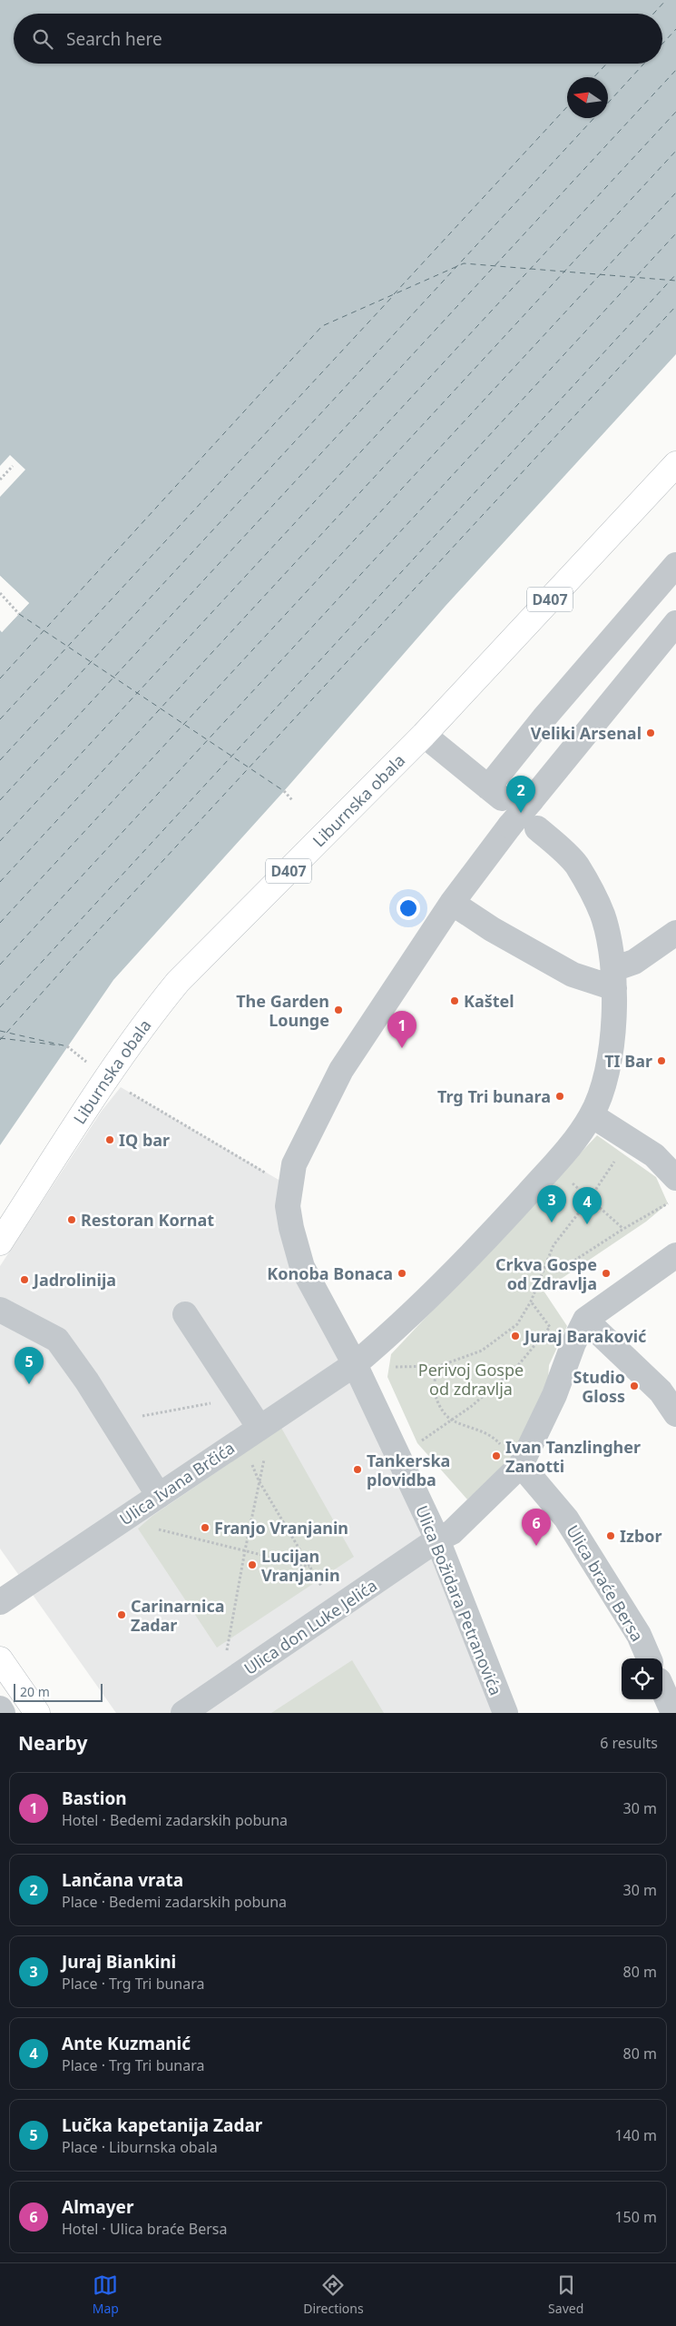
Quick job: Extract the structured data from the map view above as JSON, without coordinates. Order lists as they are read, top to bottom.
{
  "streets": {
    "main road": ["D407", "Liburnska obala"],
    "street": [
      "Ulica Ivana Brčića",
      "Ulica braće Bersa",
      "Ulica Božidara Petranovića",
      "Ulica don Luke Jelića"
    ]
  },
  "crossings": [
    ["Ulica Ivana Brčića", "Ulica Božidara Petranovića"],
    ["Ulica Božidara Petranovića", "Ulica don Luke Jelića"]
  ],
  "parks": ["Perivoj Gospe od zdravlja"],
  "places": [
    "Veliki Arsenal",
    "Kaštel",
    "The Garden Lounge",
    "TI Bar",
    "Trg Tri bunara",
    "IQ bar",
    "Restoran Kornat",
    "Konoba Bonaca",
    "Crkva Gospe od Zdravlja",
    "Jadrolinija",
    "Juraj Baraković",
    "Studio Gloss",
    "Ivan Tanzlingher Zanotti",
    "Tankerska plovidba",
    "Franjo Vranjanin",
    "Izbor",
    "Lucijan Vranjanin",
    "Carinarnica Zadar"
  ],
  "scale_bar": "20 m",
  "north": "left",
  "page": {
    "search": "Search here",
    "pins": [
      "2",
      "1",
      "3",
      "4",
      "5",
      "6"
    ],
    "scale": "20 m",
    "heading": ["Nearby", "6 results"],
    "list": [
      {
        "mark": "1",
        "name": "Bastion",
        "note": "Hotel · Bedemi zadarskih pobuna",
        "value": "30 m"
      },
      {
        "mark": "2",
        "name": "Lančana vrata",
        "note": "Place · Bedemi zadarskih pobuna",
        "value": "30 m"
      },
      {
        "mark": "3",
        "name": "Juraj Biankini",
        "note": "Place · Trg Tri bunara",
        "value": "80 m"
      },
      {
        "mark": "4",
        "name": "Ante Kuzmanić",
        "note": "Place · Trg Tri bunara",
        "value": "80 m"
      },
      {
        "mark": "5",
        "name": "Lučka kapetanija Zadar",
        "note": "Place · Liburnska obala",
        "value": "140 m"
      },
      {
        "mark": "6",
        "name": "Almayer",
        "note": "Hotel · Ulica braće Bersa",
        "value": "150 m"
      }
    ],
    "nav": ["Map", "Directions", "Saved"]
  }
}
